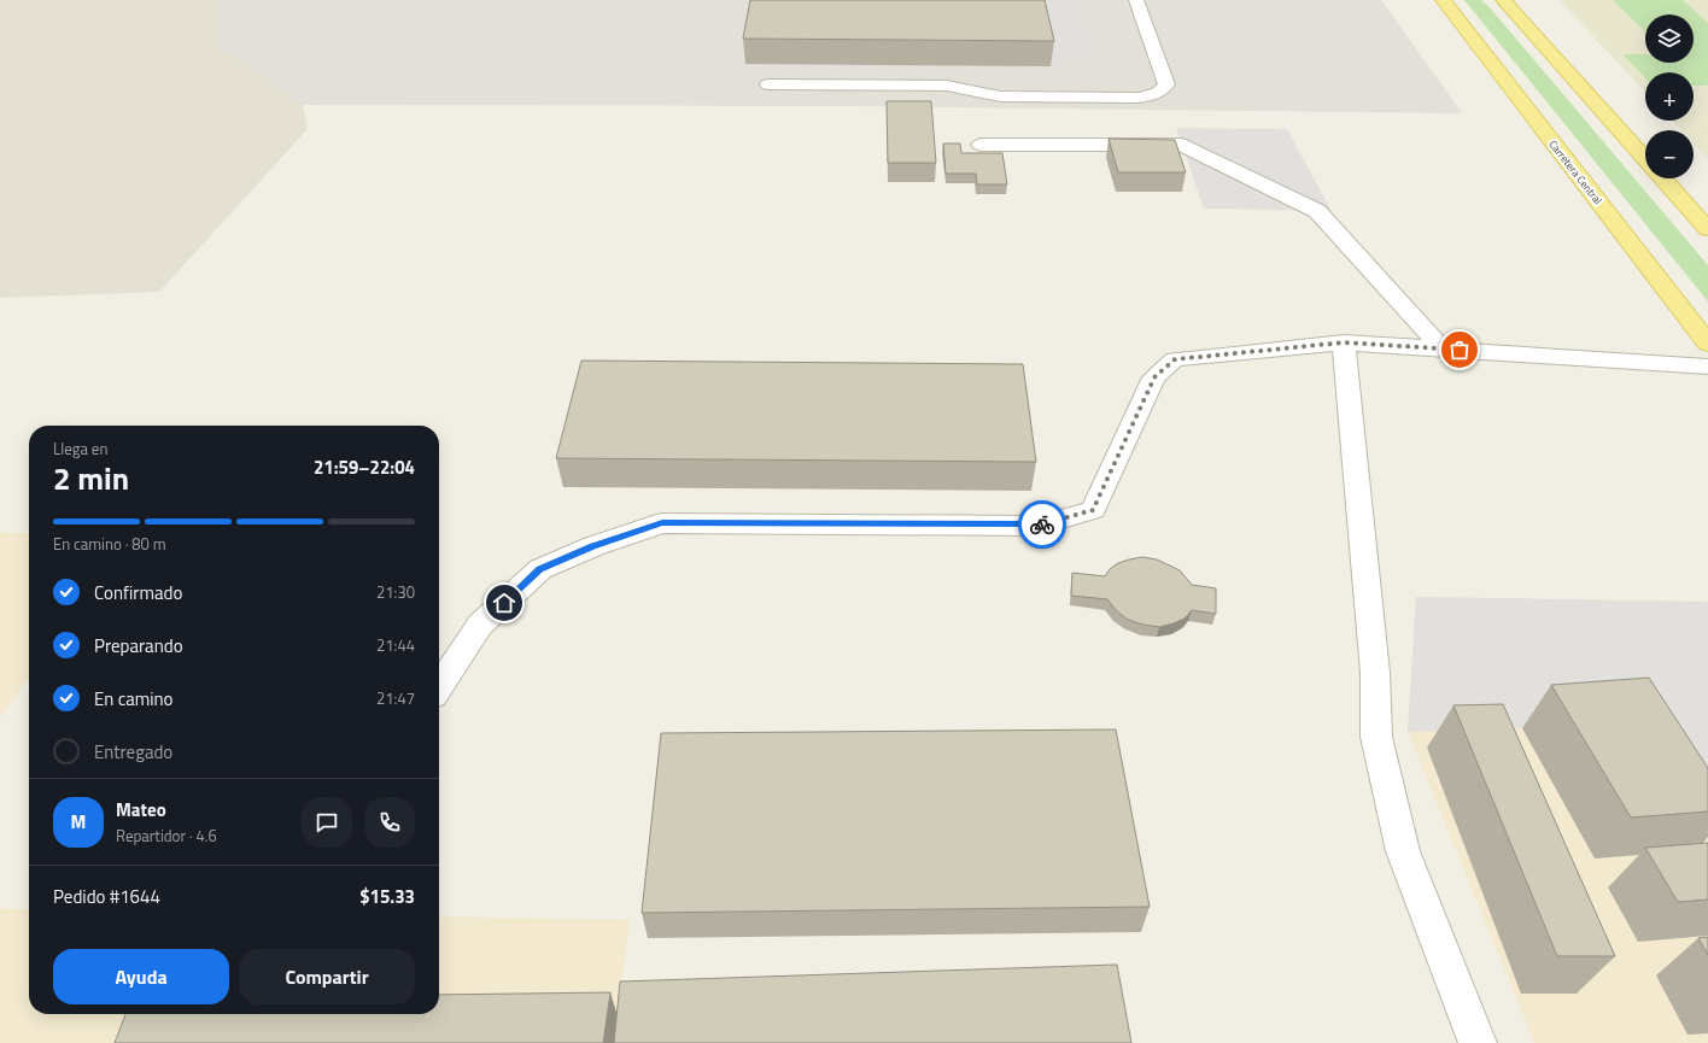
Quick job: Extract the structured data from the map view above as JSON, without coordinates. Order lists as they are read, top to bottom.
{
  "streets": {
    "main road": ["Carretera Central"]
  },
  "page": {
    "map_buttons": ["+", "−"],
    "heading": ["2 min", "Llega en", "21:59–22:04"],
    "panel": [
      "Mateo",
      "Repartidor · 4.6",
      "Pedido #1644",
      "$15.33"
    ],
    "bar": "En camino · 80 m",
    "list": [
      ["Confirmado", "21:30"],
      ["Preparando", "21:44"],
      ["En camino", "21:47"],
      "Entregado"
    ],
    "round": "M",
    "buttons": ["Ayuda", "Compartir"]
  }
}
